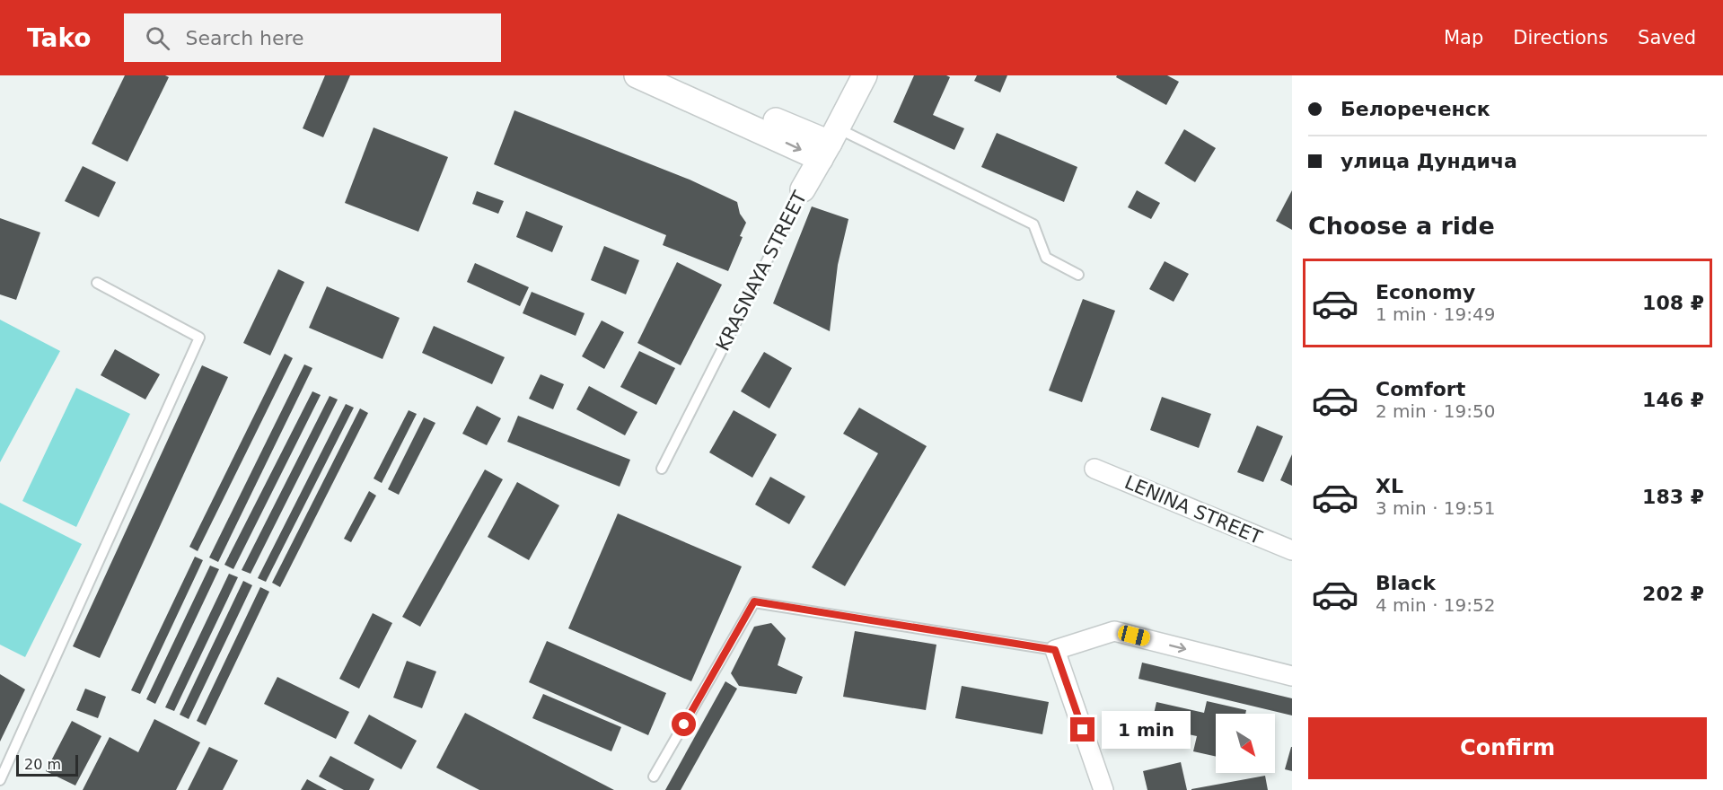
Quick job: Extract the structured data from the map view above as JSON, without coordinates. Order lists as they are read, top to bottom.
{
  "streets": {
    "street": ["KRASNAYA STREET", "LENINA STREET"]
  },
  "scale_bar": "20 m",
  "north": "bottom right",
  "page": {
    "header": "Tako",
    "search": "Search here",
    "nav": ["Map", "Directions", "Saved"],
    "banner": ["Белореченск", "улица Дундича"],
    "heading": "Choose a ride",
    "list": [
      {
        "name": "Economy",
        "note": "1 min · 19:49",
        "value": "108 ₽"
      },
      {
        "name": "Comfort",
        "note": "2 min · 19:50",
        "value": "146 ₽"
      },
      {
        "name": "XL",
        "note": "3 min · 19:51",
        "value": "183 ₽"
      },
      {
        "name": "Black",
        "note": "4 min · 19:52",
        "value": "202 ₽"
      }
    ],
    "buttons": "Confirm",
    "bubble": "1 min",
    "scale": "20 m"
  }
}
